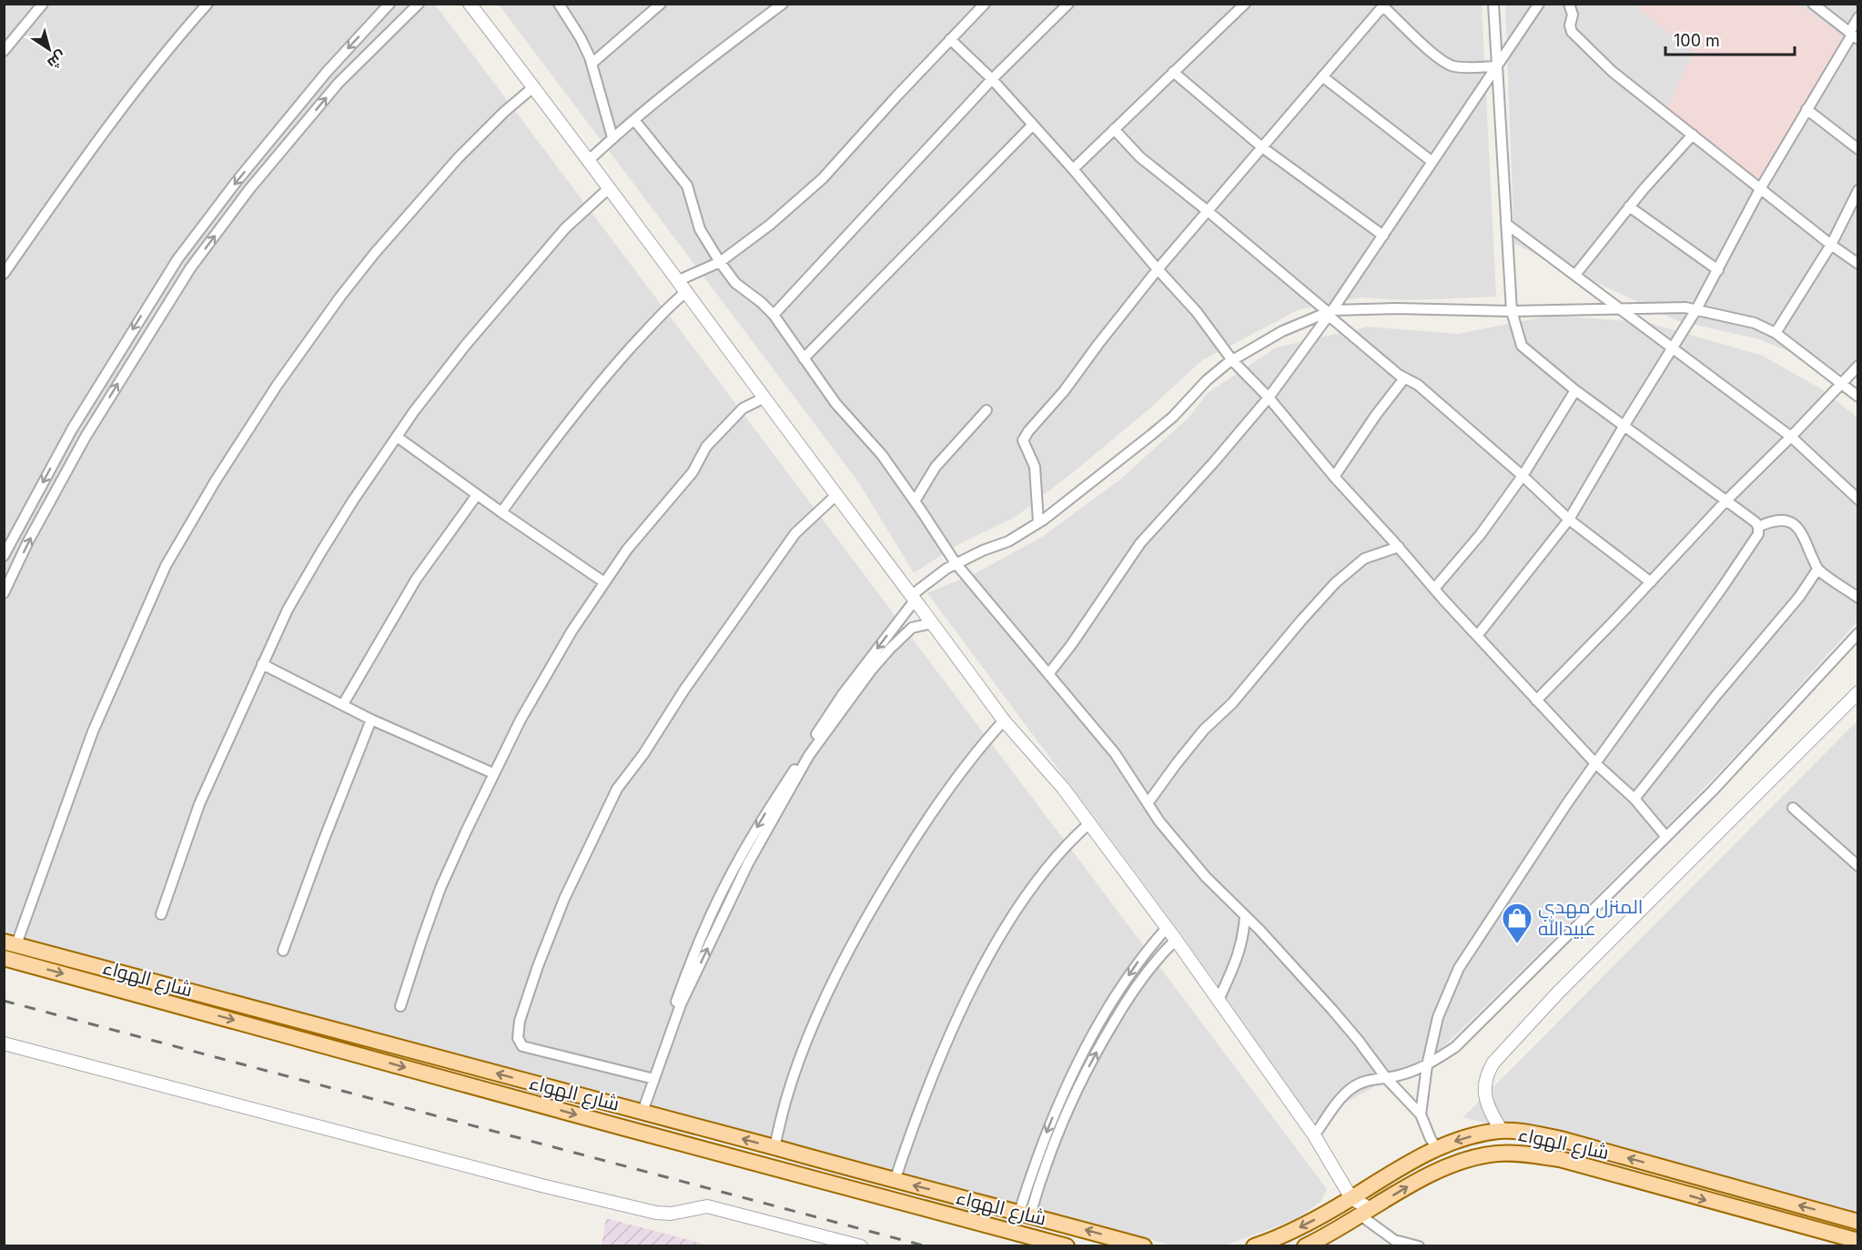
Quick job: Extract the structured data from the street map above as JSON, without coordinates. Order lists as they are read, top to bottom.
{
  "streets": {
    "main road": ["شارع الهواء"]
  },
  "places": {
    "shop": ["المنزل مهدي عبيدالله"]
  },
  "scale_bar": "100 m",
  "north": "bottom right"
}
